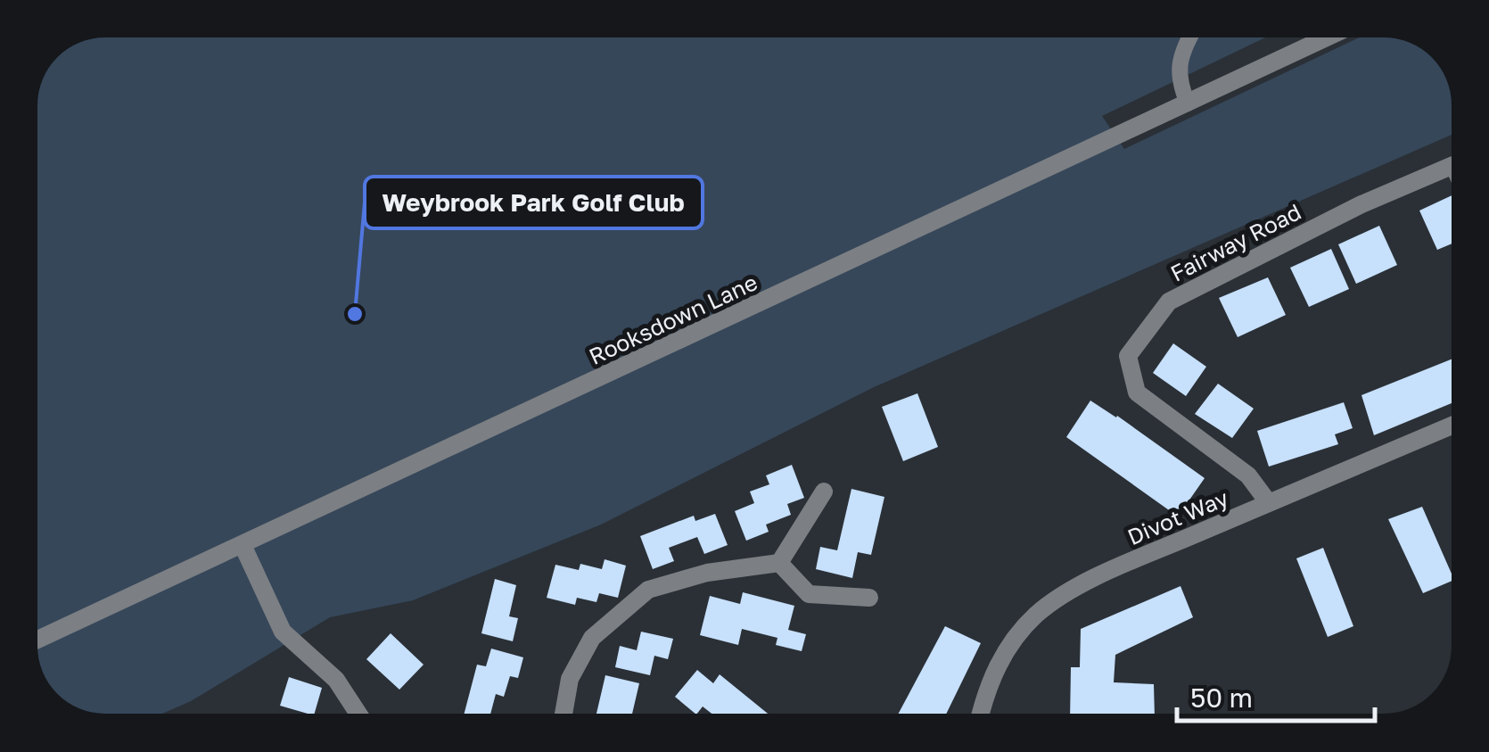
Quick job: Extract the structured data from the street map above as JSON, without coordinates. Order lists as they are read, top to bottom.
{
  "streets": {
    "street": ["Fairway Road", "Rooksdown Lane", "Divot Way"]
  },
  "crossings": [
    ["Fairway Road", "Divot Way"]
  ],
  "places": ["Weybrook Park Golf Club"],
  "scale_bar": "50 m"
}
